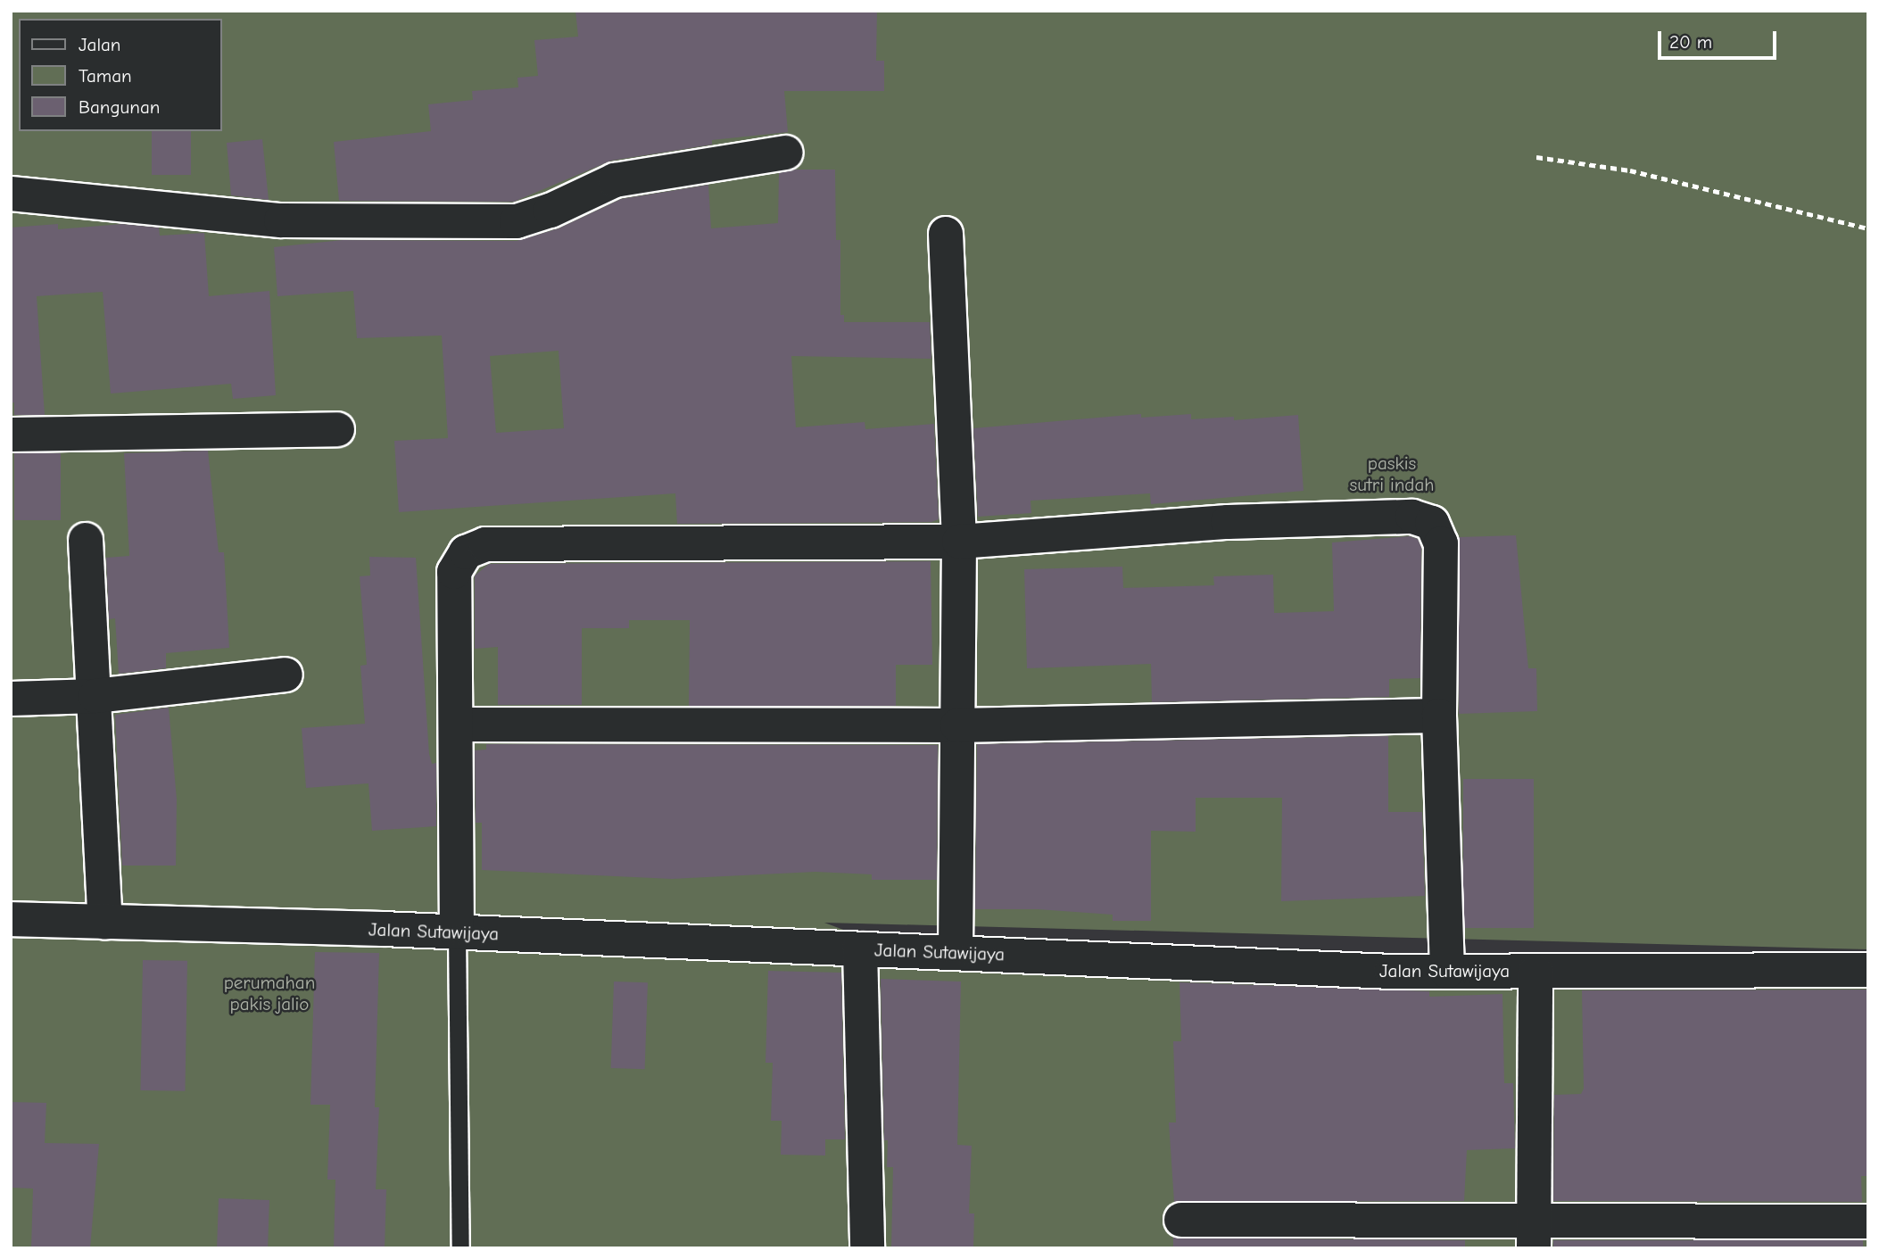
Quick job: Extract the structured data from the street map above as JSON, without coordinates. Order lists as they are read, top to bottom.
{
  "streets": {
    "street": ["Jalan Sutawijaya"]
  },
  "parks": ["paskis sutri indah", "perumahan pakis jalio"],
  "legend": ["Jalan", "Taman", "Bangunan"],
  "scale_bar": "20 m"
}
